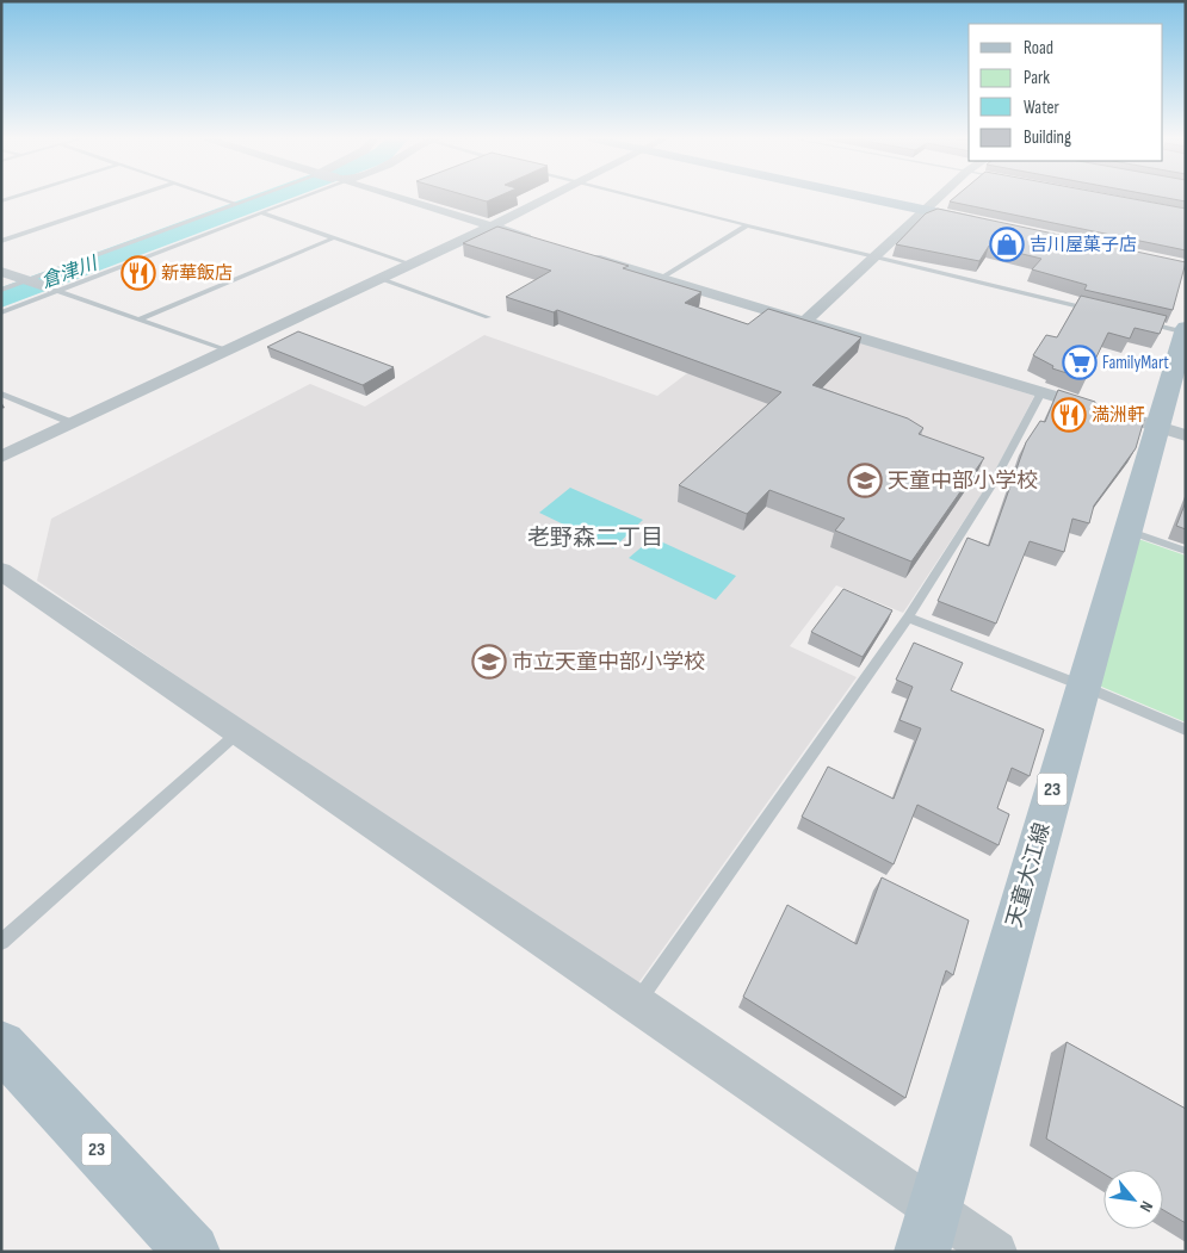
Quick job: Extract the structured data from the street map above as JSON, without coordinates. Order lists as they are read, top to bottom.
{
  "streets": {
    "main road": ["23", "天童大江線"]
  },
  "districts": ["老野森二丁目"],
  "water": ["倉津川"],
  "places": {
    "shop": ["吉川屋菓子店"],
    "restaurant": ["新華飯店", "満洲軒"],
    "supermarket": ["FamilyMart"],
    "school or university": ["天童中部小学校", "市立天童中部小学校"]
  },
  "legend": [
    "Road",
    "Park",
    "Water",
    "Building"
  ],
  "north": "bottom right"
}
